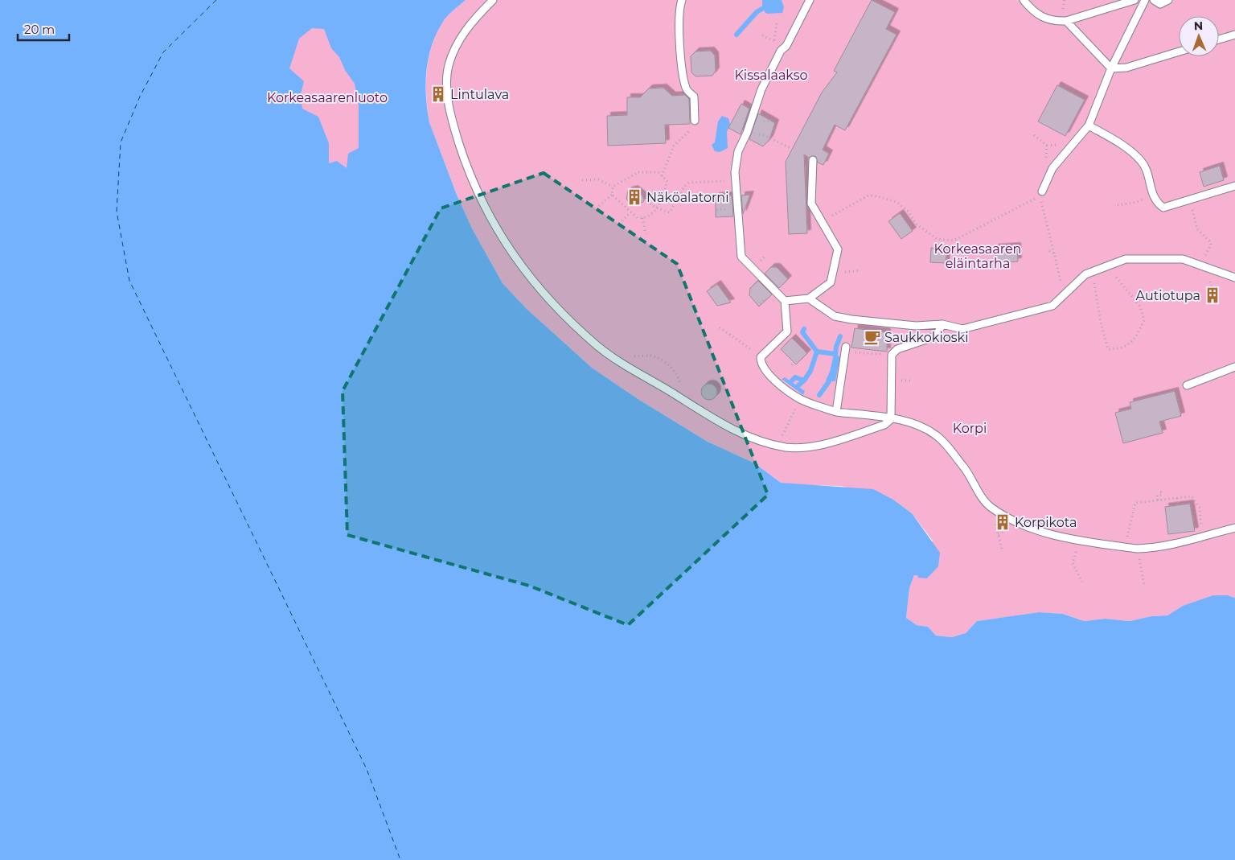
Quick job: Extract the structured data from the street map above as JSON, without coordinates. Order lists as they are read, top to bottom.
{
  "parks": [
    "Kissalaakso",
    "Korkeasaarenluoto",
    "Korkeasaaren eläintarha",
    "Korpi"
  ],
  "places": {
    "building": [
      "Lintulava",
      "Näköalatorni",
      "Autiotupa",
      "Korpikota"
    ],
    "cafe": ["Saukkokioski"]
  },
  "scale_bar": "20 m",
  "north": "top"
}
